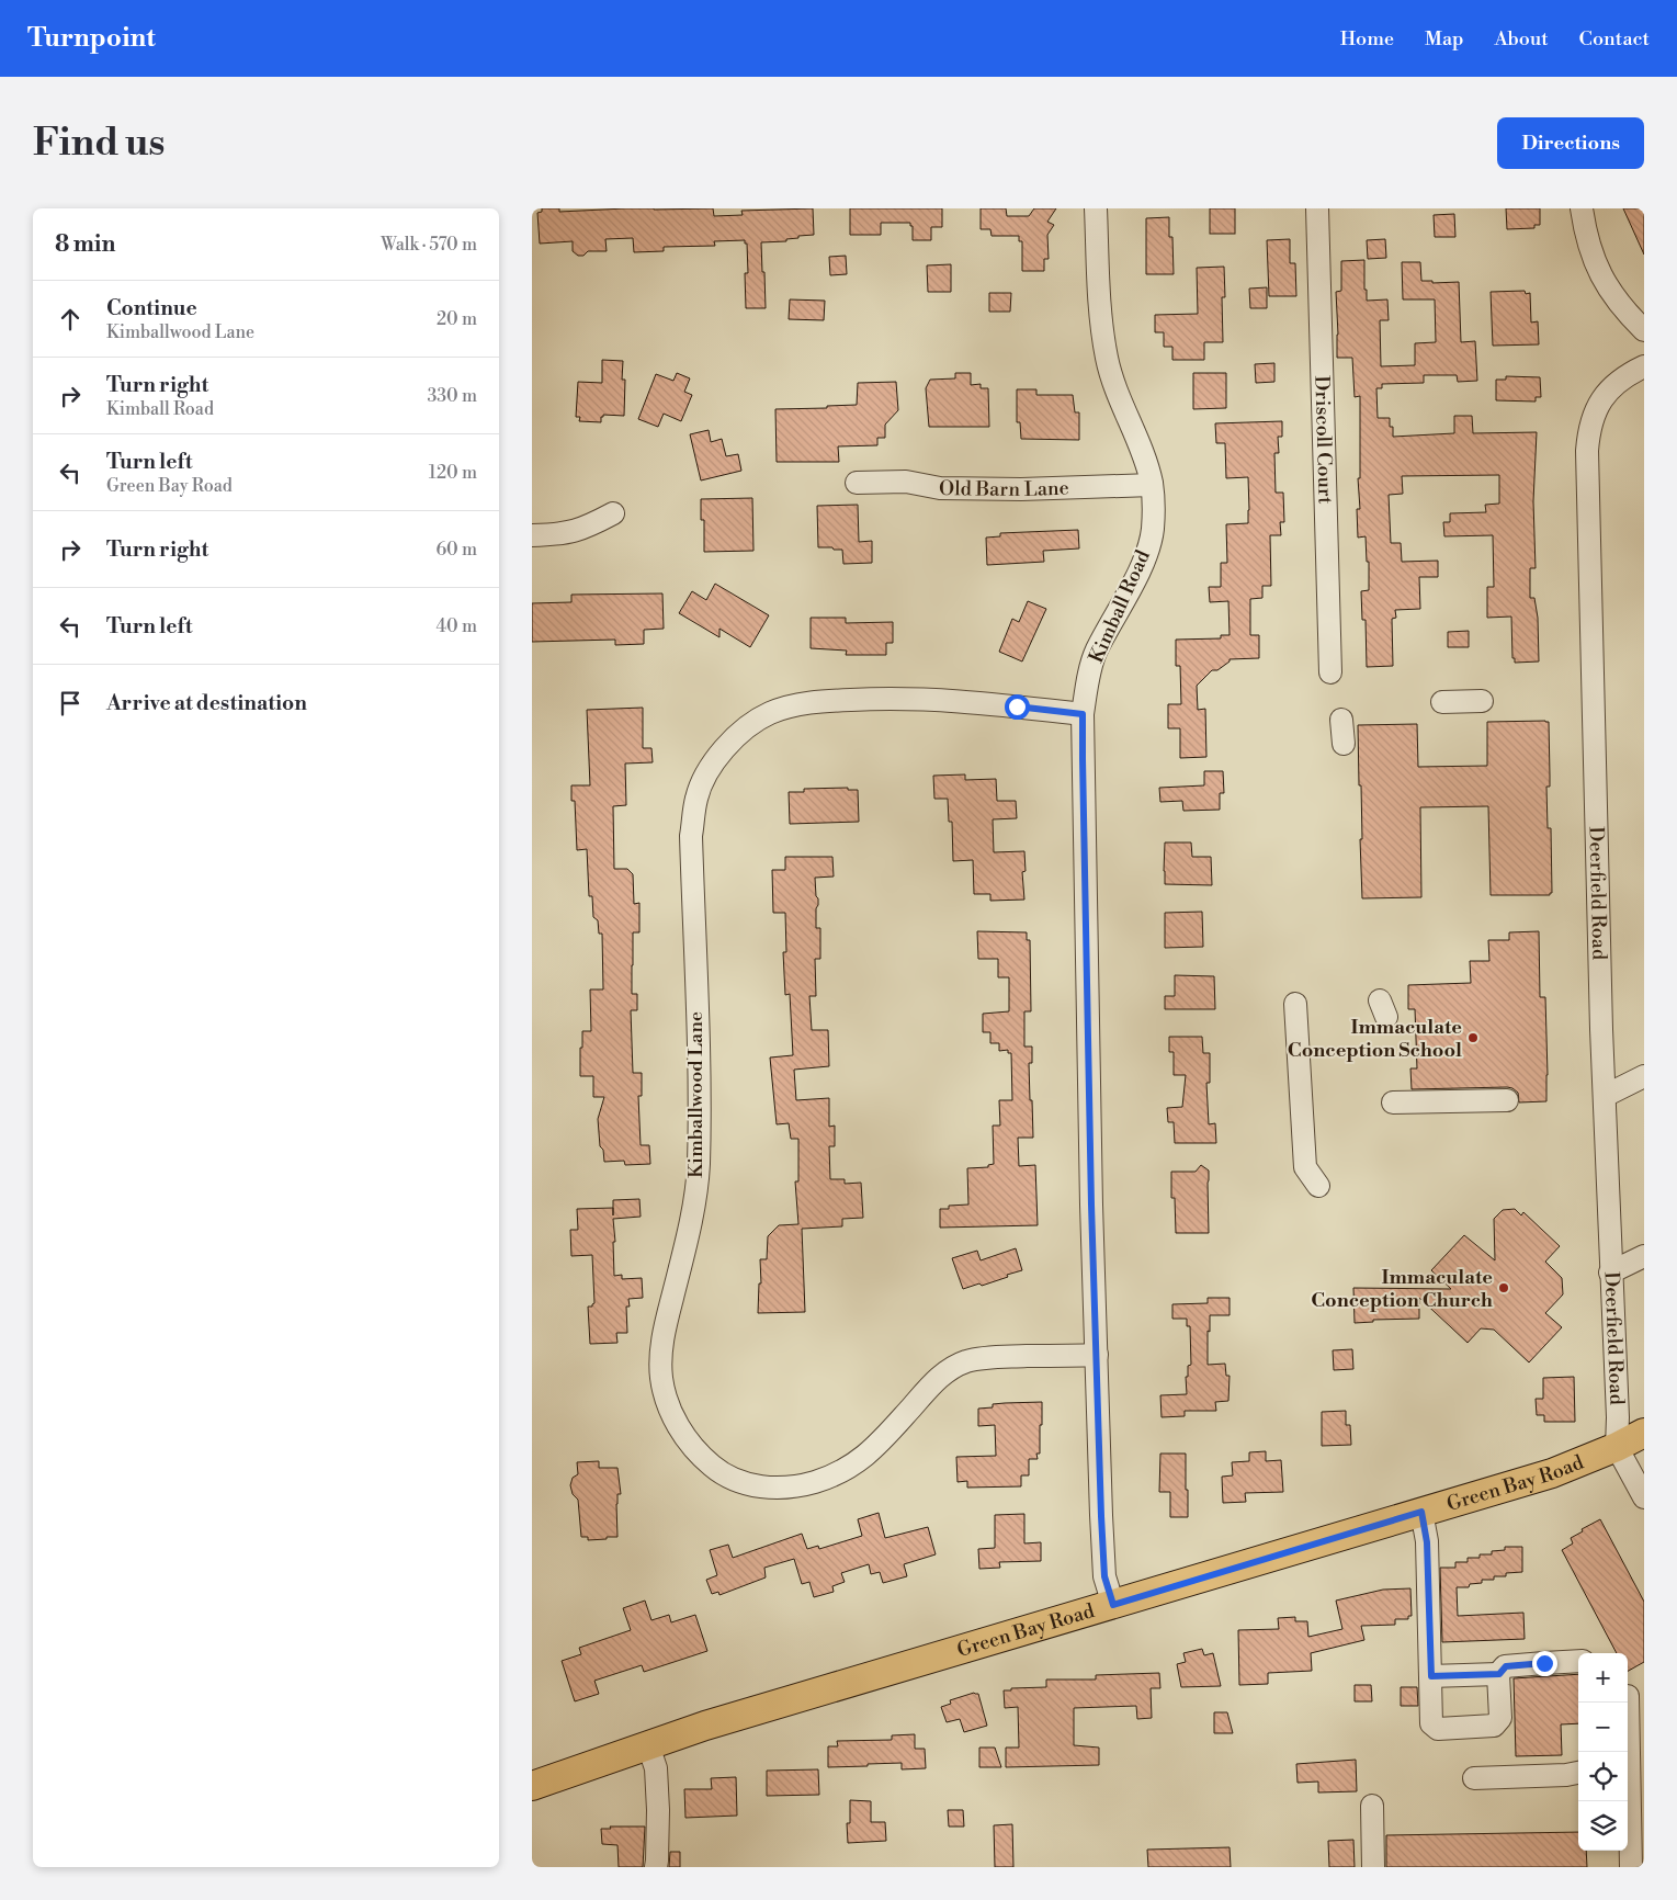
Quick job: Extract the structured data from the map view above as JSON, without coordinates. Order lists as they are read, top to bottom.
{
  "streets": {
    "main road": ["Green Bay Road"],
    "street": [
      "Driscoll Court",
      "Old Barn Lane",
      "Kimball Road",
      "Deerfield Road",
      "Kimballwood Lane"
    ]
  },
  "crossings": [
    ["Old Barn Lane", "Kimball Road"],
    ["Kimball Road", "Kimballwood Lane"],
    ["Kimball Road", "Green Bay Road"],
    ["Deerfield Road", "Green Bay Road"]
  ],
  "places": ["Immaculate Conception School", "Immaculate Conception Church"],
  "page": {
    "header": "Turnpoint",
    "nav": [
      "Home",
      "Map",
      "About",
      "Contact"
    ],
    "buttons": "Directions",
    "title": "Find us",
    "heading": ["8 min", "Walk · 570 m"],
    "list": [
      ["Continue", "Kimballwood Lane", "20 m"],
      ["Turn right", "Kimball Road", "330 m"],
      ["Turn left", "Green Bay Road", "120 m"],
      ["Turn right", "60 m"],
      ["Turn left", "40 m"],
      "Arrive at destination"
    ],
    "map_buttons": ["+", "−"]
  }
}
